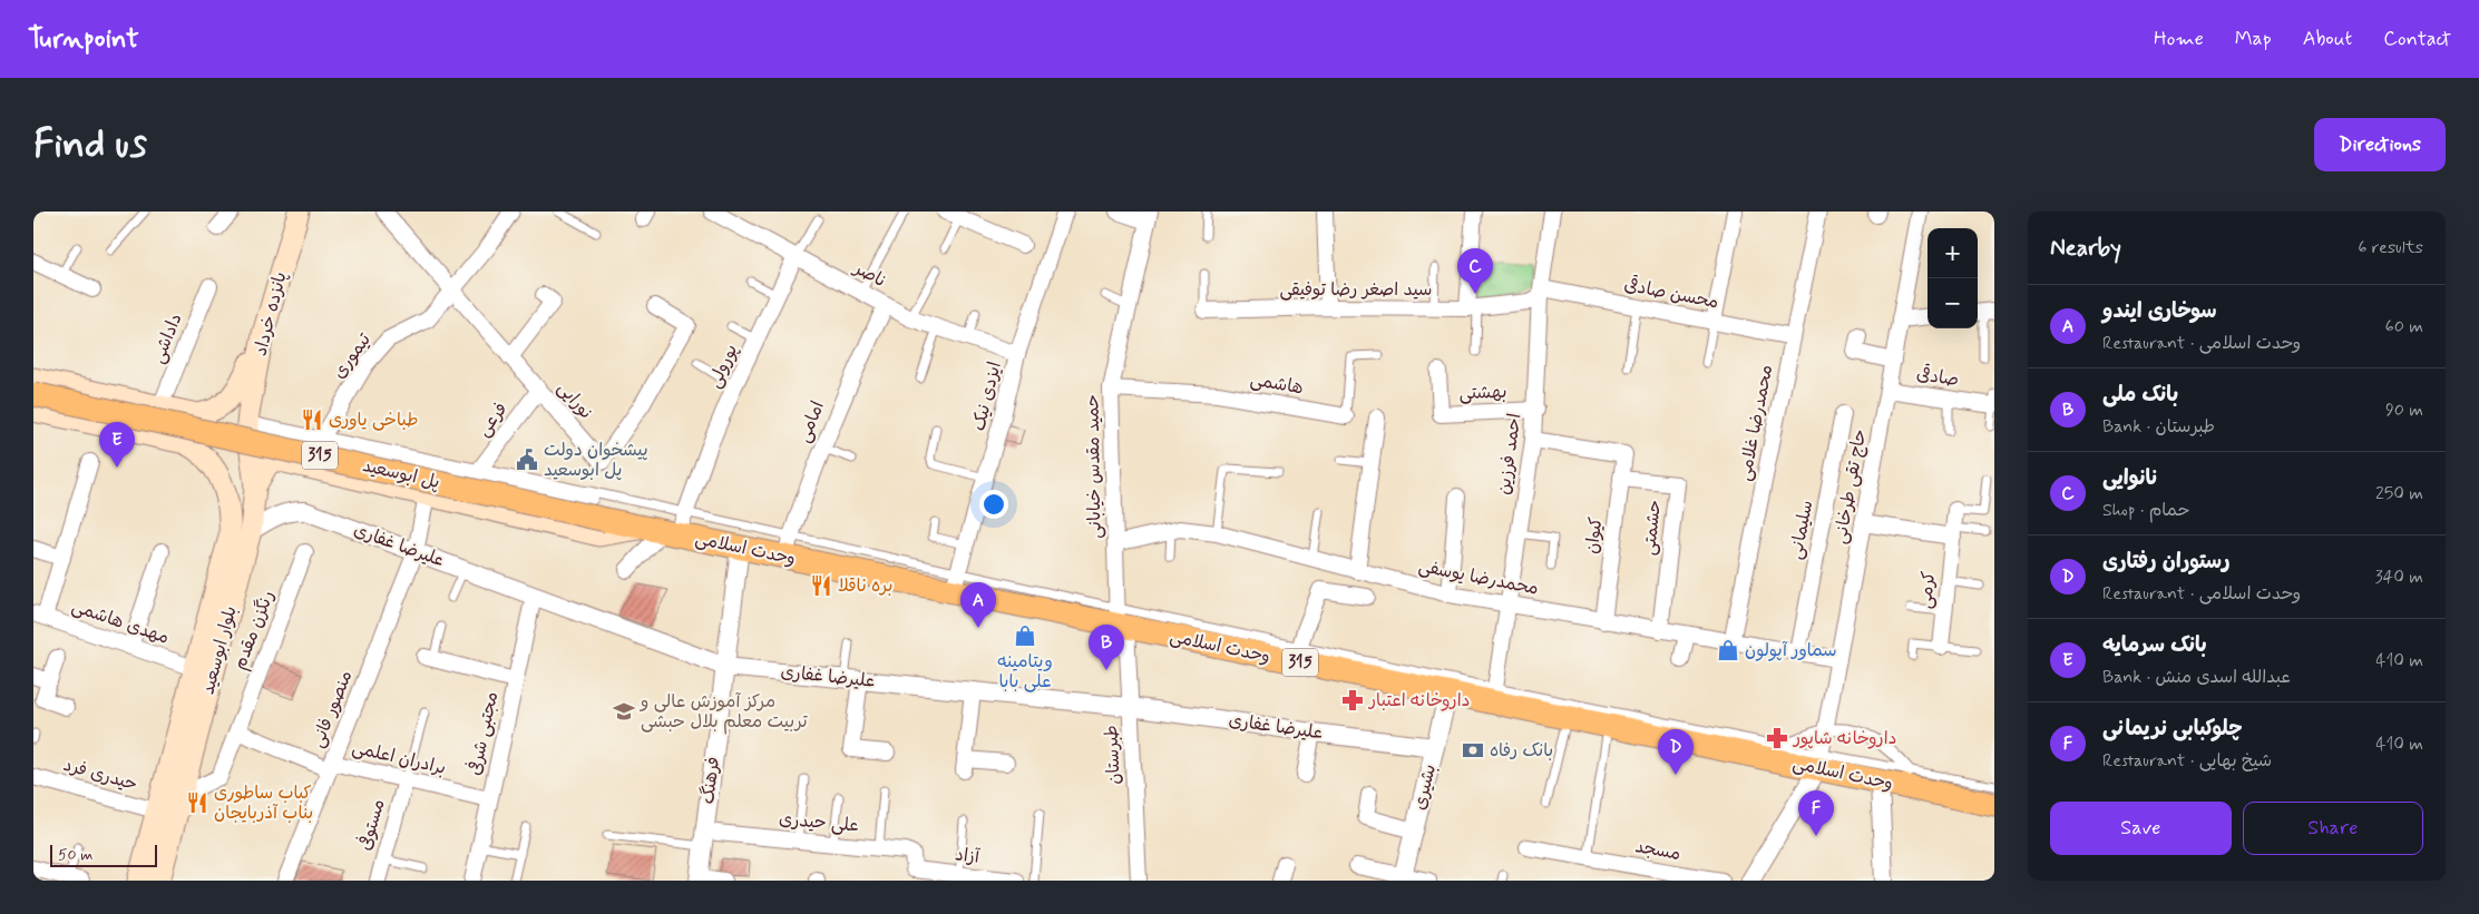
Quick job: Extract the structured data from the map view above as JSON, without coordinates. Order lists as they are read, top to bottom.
{
  "streets": {
    "main road": [
      "پانزده خرداد",
      "315",
      "پل ابوسعید",
      "وحدت اسلامی",
      "بلوار ابوسعید"
    ],
    "street": [
      "ناصر",
      "سید اصغر رضا توفیقی",
      "محسن صادقی",
      "داداشی",
      "تیموری",
      "پورولی",
      "صادقی",
      "هاشمی",
      "بهشتی",
      "ایزدی نیک",
      "نورایی",
      "فرعی",
      "امامی",
      "محمدرضا غلامی",
      "احمد فرزین",
      "حمید مقدس خیابانی",
      "حاج تقی طرخانی",
      "حشمتی",
      "سلیمانی",
      "کیوان",
      "علیرضا غفاری",
      "محمدرضا یوسفی",
      "کرمی",
      "مهدی هاشمی",
      "رنگزن مقدم",
      "منصور فانی",
      "مجتبی شرفی",
      "طبرستان",
      "برادران اعلمی",
      "حیدری فرد",
      "فرهنگ",
      "بشیری",
      "علی حیدری",
      "مستوفی",
      "مسجد",
      "آزاد"
    ]
  },
  "crossings": [
    ["ناصر", "پورولی"],
    ["ناصر", "ایزدی نیک"],
    ["ناصر", "امامی"],
    ["سید اصغر رضا توفیقی", "محسن صادقی"],
    ["سید اصغر رضا توفیقی", "احمد فرزین"],
    ["محسن صادقی", "محمدرضا غلامی"],
    ["محسن صادقی", "احمد فرزین"],
    ["پانزده خرداد", "بلوار ابوسعید"],
    ["تیموری", "نورایی"],
    ["پورولی", "وحدت اسلامی"],
    ["صادقی", "حاج تقی طرخانی"],
    ["هاشمی", "حمید مقدس خیابانی"],
    ["بهشتی", "احمد فرزین"],
    ["ایزدی نیک", "وحدت اسلامی"],
    ["نورایی", "فرعی"],
    ["امامی", "وحدت اسلامی"],
    ["محمدرضا غلامی", "محمدرضا یوسفی"],
    ["احمد فرزین", "کیوان"],
    ["احمد فرزین", "وحدت اسلامی"],
    ["احمد فرزین", "محمدرضا یوسفی"],
    ["حمید مقدس خیابانی", "وحدت اسلامی"],
    ["حمید مقدس خیابانی", "محمدرضا یوسفی"],
    ["حمید مقدس خیابانی", "طبرستان"],
    ["پل ابوسعید", "وحدت اسلامی"],
    ["حاج تقی طرخانی", "وحدت اسلامی"],
    ["حاج تقی طرخانی", "محمدرضا یوسفی"],
    ["حشمتی", "کیوان"],
    ["حشمتی", "محمدرضا یوسفی"],
    ["سلیمانی", "محمدرضا یوسفی"],
    ["کیوان", "محمدرضا یوسفی"],
    ["علیرضا غفاری", "بلوار ابوسعید"],
    ["علیرضا غفاری", "منصور فانی"],
    ["علیرضا غفاری", "مجتبی شرفی"],
    ["علیرضا غفاری", "طبرستان"],
    ["علیرضا غفاری", "فرهنگ"],
    ["علیرضا غفاری", "بشیری"],
    ["وحدت اسلامی", "منصور فانی"],
    ["وحدت اسلامی", "طبرستان"],
    ["وحدت اسلامی", "فرهنگ"],
    ["وحدت اسلامی", "بشیری"],
    ["مهدی هاشمی", "بلوار ابوسعید"],
    ["رنگزن مقدم", "بلوار ابوسعید"],
    ["رنگزن مقدم", "برادران اعلمی"],
    ["بلوار ابوسعید", "حیدری فرد"],
    ["منصور فانی", "برادران اعلمی"],
    ["مجتبی شرفی", "برادران اعلمی"],
    ["برادران اعلمی", "مستوفی"],
    ["فرهنگ", "علی حیدری"],
    ["علی حیدری", "آزاد"]
  ],
  "places": {
    "restaurant": ["طباخی یاوری", "بره ناقلا", "کباب ساطوری بناب آذربایجان"],
    "public building": ["پیشخوان دولت پل ابوسعید"],
    "shop": ["ویتامینه علی بابا", "سماور آپولون"],
    "pharmacy": ["داروخانه اعتبار", "داروخانه شاپور"],
    "school or university": ["مرکز آموزش عالی و تربیت معلم بلال حبشی"],
    "bank": ["بانک رفاه"]
  },
  "scale_bar": "50 m",
  "page": {
    "header": "Turnpoint",
    "nav": [
      "Home",
      "Map",
      "About",
      "Contact"
    ],
    "buttons": [
      "Directions",
      ["Save", "Share"]
    ],
    "title": "Find us",
    "heading": ["Nearby", "6 results"],
    "map_buttons": ["+", "−"],
    "pins": [
      "C",
      "E",
      "A",
      "B",
      "D",
      "F"
    ],
    "list": [
      {
        "mark": "A",
        "name": "سوخاری ایندو",
        "note": "Restaurant · وحدت اسلامی",
        "value": "60 m"
      },
      {
        "mark": "B",
        "name": "بانک ملی",
        "note": "Bank · طبرستان",
        "value": "90 m"
      },
      {
        "mark": "C",
        "name": "نانوایی",
        "note": "Shop · حمام",
        "value": "250 m"
      },
      {
        "mark": "D",
        "name": "رستوران رفتاری",
        "note": "Restaurant · وحدت اسلامی",
        "value": "340 m"
      },
      {
        "mark": "E",
        "name": "بانک سرمایه",
        "note": "Bank · عبدالله اسدى منش",
        "value": "410 m"
      },
      {
        "mark": "F",
        "name": "چلوکبابی نریمانی",
        "note": "Restaurant · شیخ بهایی",
        "value": "410 m"
      }
    ],
    "scale": "50 m"
  }
}
